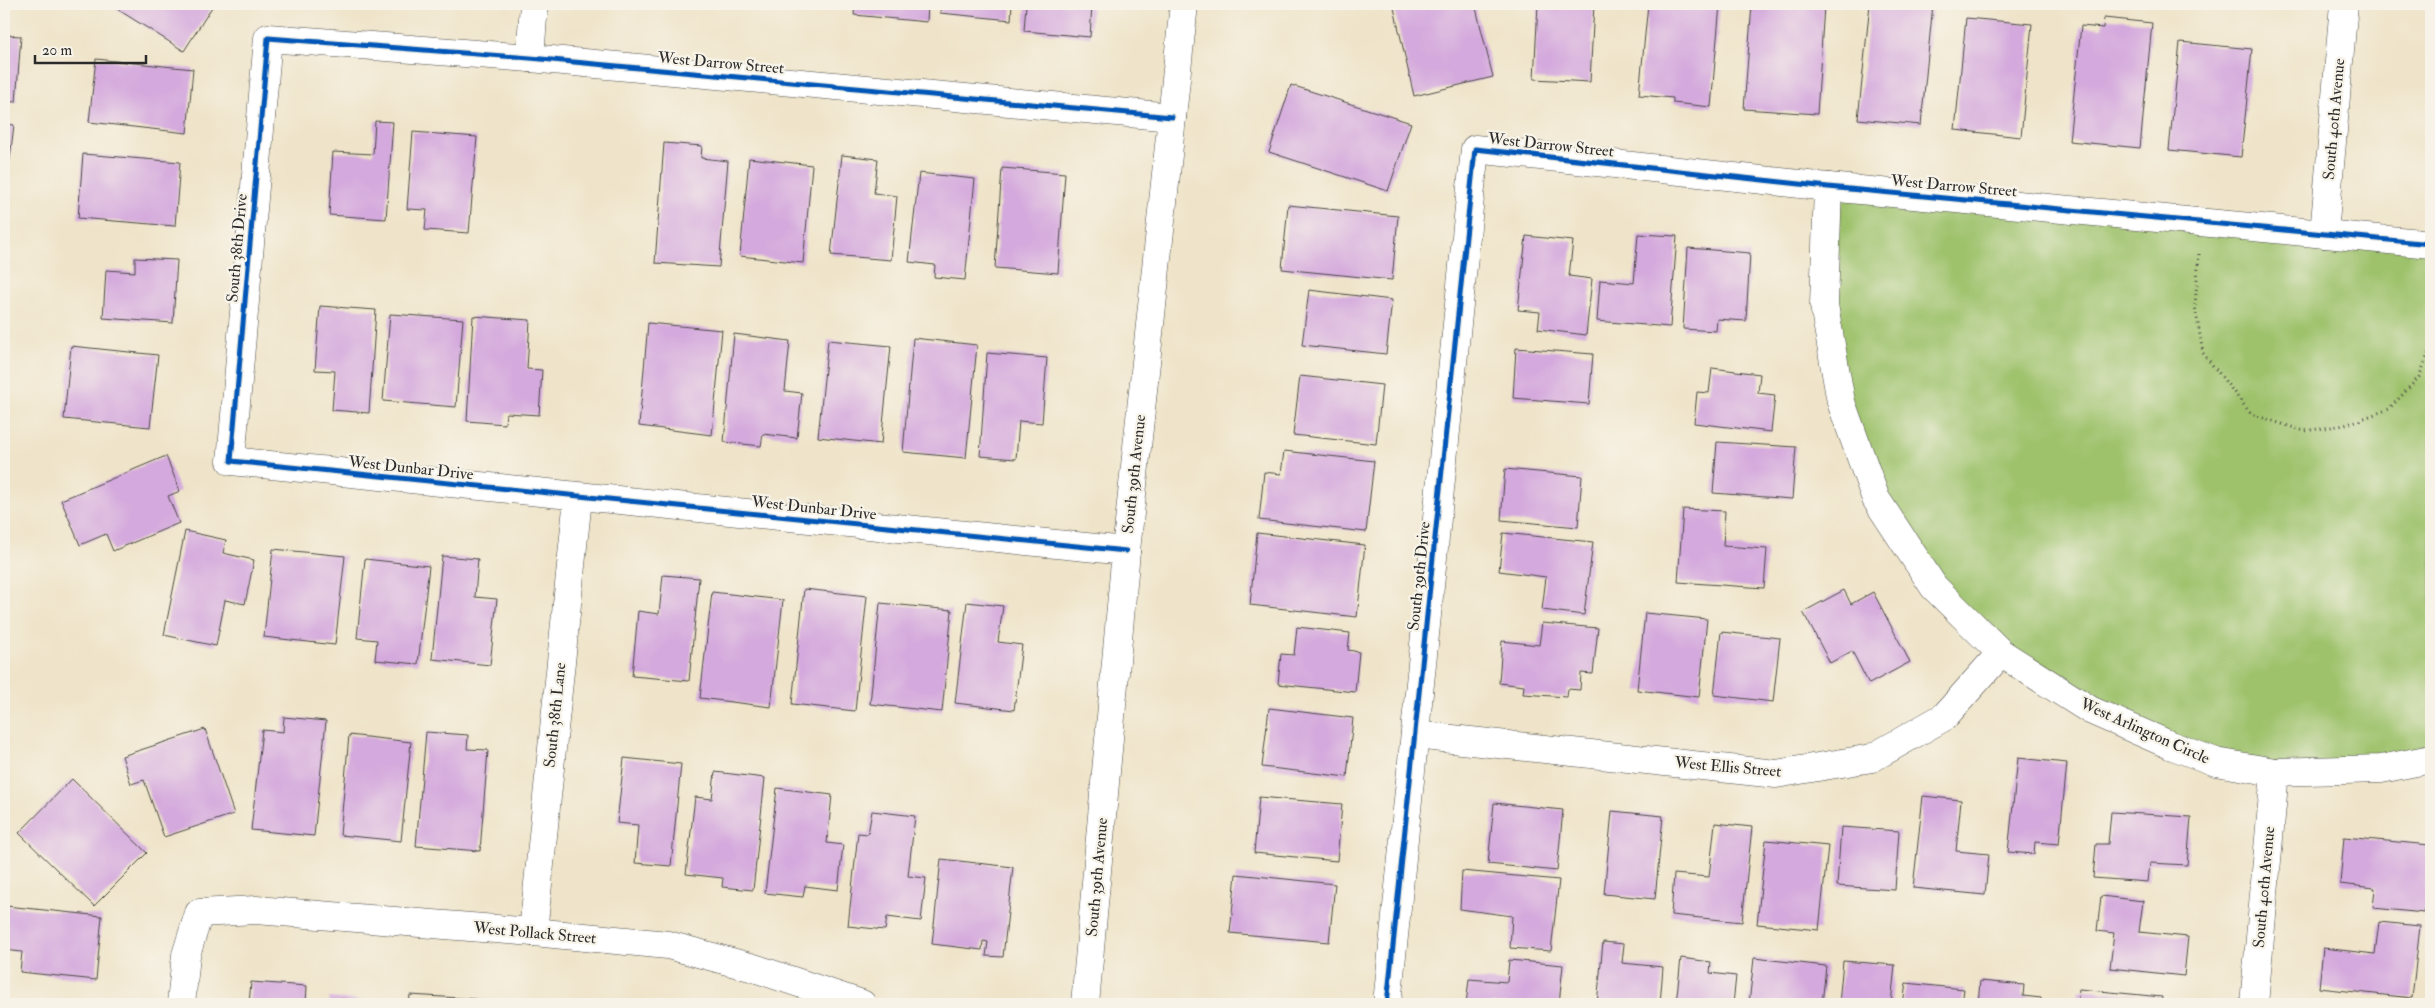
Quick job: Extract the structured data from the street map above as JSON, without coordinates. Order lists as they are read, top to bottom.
{
  "streets": {
    "street": [
      "West Darrow Street",
      "South 40th Avenue",
      "South 38th Drive",
      "West Dunbar Drive",
      "South 39th Avenue",
      "South 39th Drive",
      "South 38th Lane",
      "West Arlington Circle",
      "West Ellis Street",
      "West Pollack Street"
    ]
  },
  "crossings": [
    ["West Darrow Street", "South 40th Avenue"],
    ["West Darrow Street", "South 38th Drive"],
    ["West Darrow Street", "South 39th Avenue"],
    ["West Darrow Street", "South 39th Drive"],
    ["West Darrow Street", "West Arlington Circle"],
    ["South 40th Avenue", "West Arlington Circle"],
    ["South 38th Drive", "West Dunbar Drive"],
    ["West Dunbar Drive", "South 39th Avenue"],
    ["West Dunbar Drive", "South 38th Lane"],
    ["South 39th Drive", "West Ellis Street"],
    ["South 38th Lane", "West Pollack Street"],
    ["West Arlington Circle", "West Ellis Street"]
  ],
  "scale_bar": "20 m"
}
